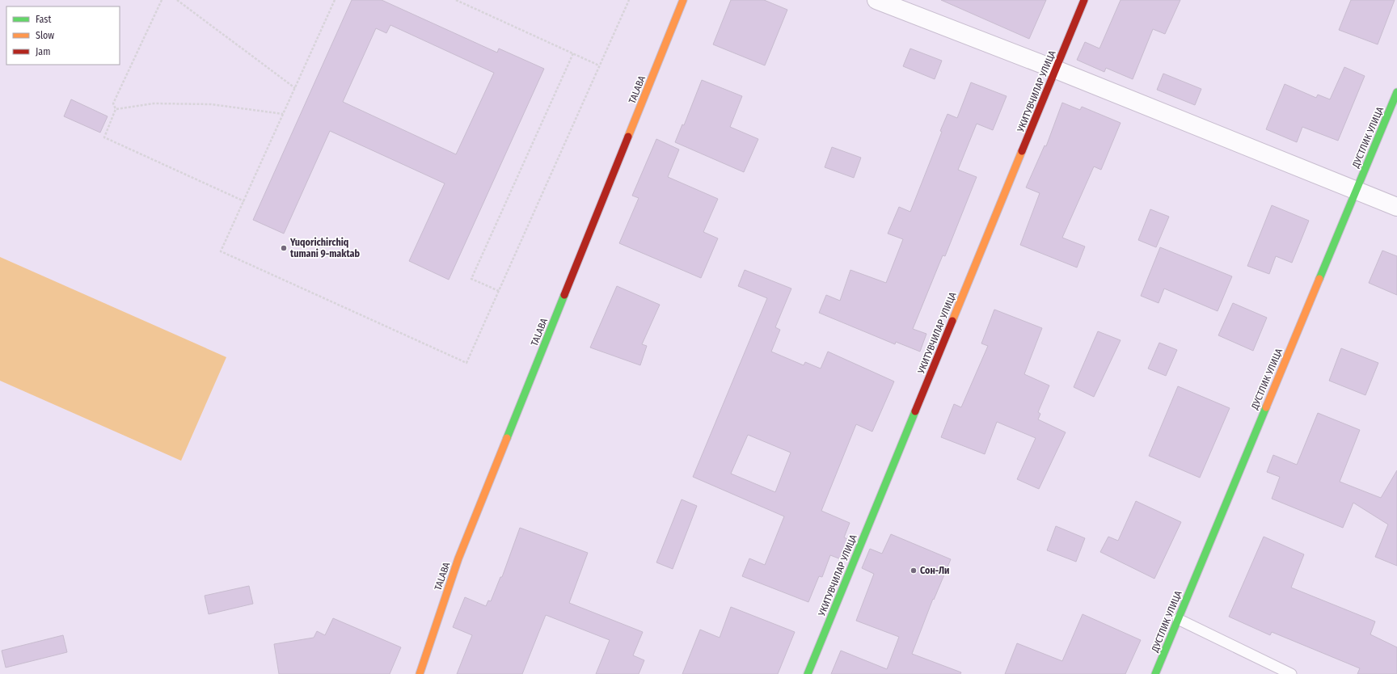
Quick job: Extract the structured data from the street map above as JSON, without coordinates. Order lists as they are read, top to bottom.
{
  "streets": {
    "street": ["TALABA", "УКИТУВЧИЛАР УЛИЦА", "ДУСТЛИК УЛИЦА"]
  },
  "places": ["Yuqorichirchiq tumani 9-maktab", "Сон-Ли"],
  "legend": ["Fast", "Slow", "Jam"]
}
